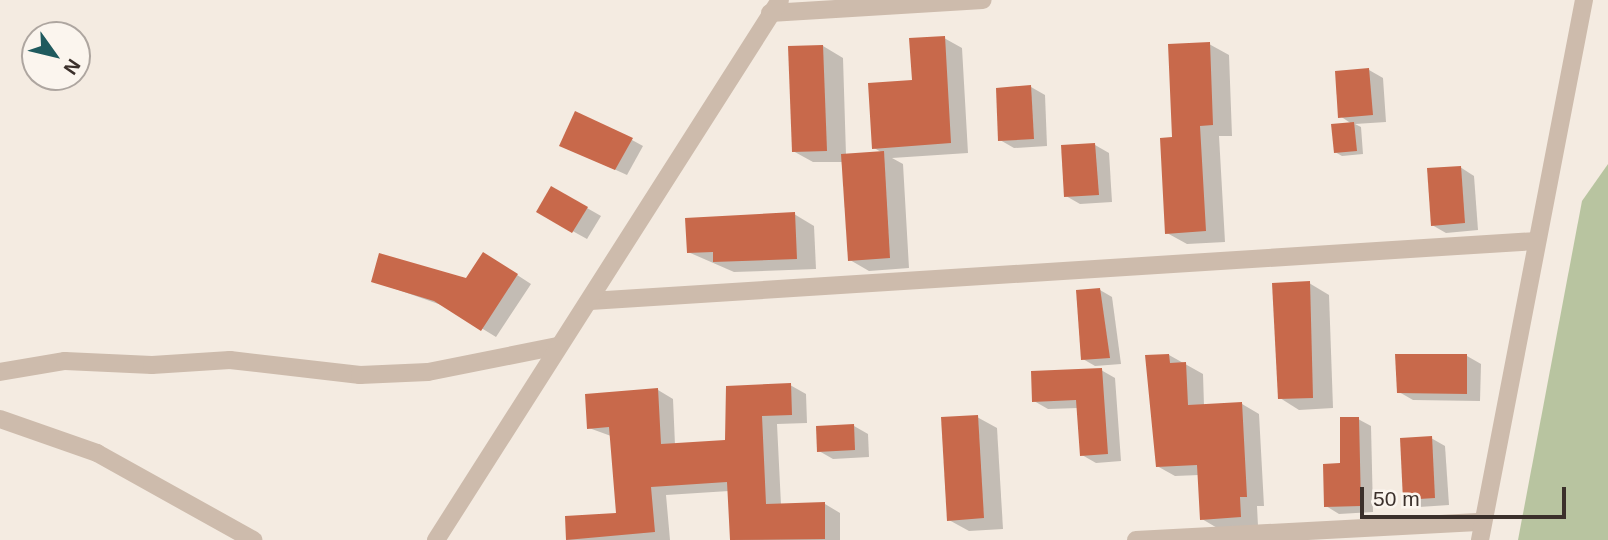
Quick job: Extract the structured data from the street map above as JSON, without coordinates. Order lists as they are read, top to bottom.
{
  "scale_bar": "50 m",
  "north": "bottom right"
}
